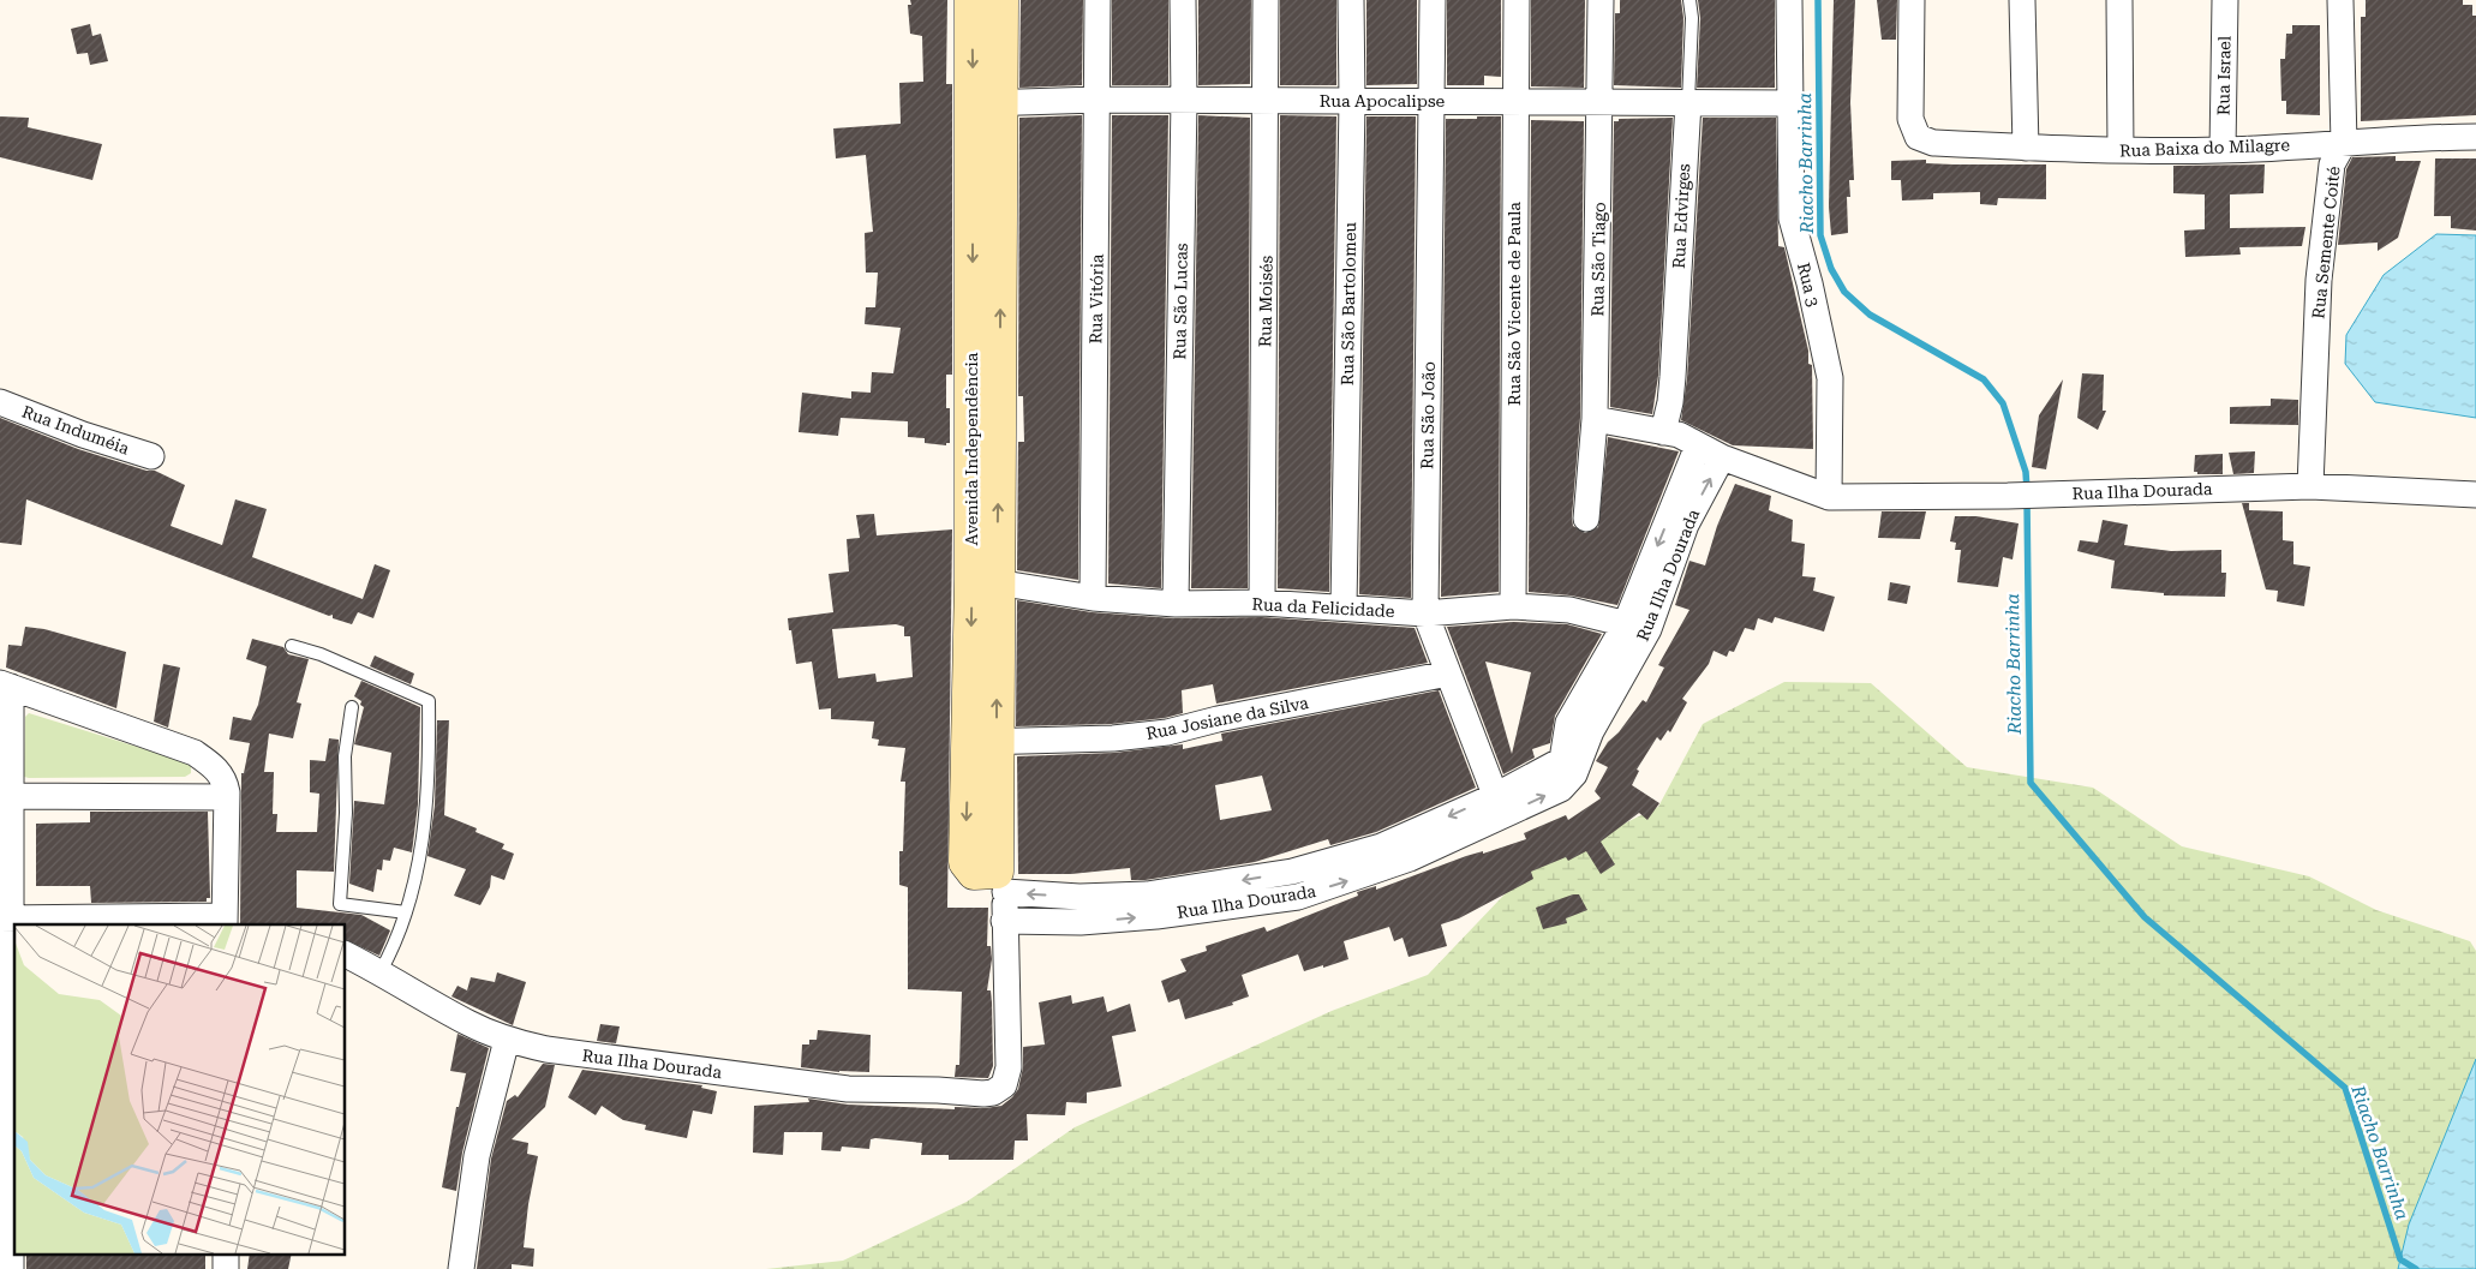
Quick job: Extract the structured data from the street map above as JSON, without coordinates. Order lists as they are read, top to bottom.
{
  "streets": {
    "main road": ["Avenida Independência"],
    "street": [
      "Rua Israel",
      "Rua Apocalipse",
      "Rua Baixa do Milagre",
      "Rua Edvirges",
      "Rua Semente Coité",
      "Rua São Tiago",
      "Rua 3",
      "Rua Vitória",
      "Rua São Lucas",
      "Rua Moisés",
      "Rua São Bartolomeu",
      "Rua São Vicente de Paula",
      "Rua São João",
      "Rua Induméia",
      "Rua Ilha Dourada",
      "Rua da Felicidade",
      "Rua Josiane da Silva"
    ]
  },
  "crossings": [
    ["Rua Israel", "Rua Baixa do Milagre"],
    ["Rua Apocalipse", "Rua Edvirges"],
    ["Rua Apocalipse", "Rua São Tiago"],
    ["Rua Apocalipse", "Rua 3"],
    ["Rua Apocalipse", "Rua Vitória"],
    ["Rua Apocalipse", "Rua São Lucas"],
    ["Rua Apocalipse", "Rua Moisés"],
    ["Rua Apocalipse", "Rua São Bartolomeu"],
    ["Rua Apocalipse", "Rua São Vicente de Paula"],
    ["Rua Apocalipse", "Rua São João"],
    ["Rua Apocalipse", "Avenida Independência"],
    ["Rua Baixa do Milagre", "Rua Semente Coité"],
    ["Rua Semente Coité", "Rua Ilha Dourada"],
    ["Rua 3", "Rua Ilha Dourada"],
    ["Rua Vitória", "Rua da Felicidade"],
    ["Rua São Lucas", "Rua da Felicidade"],
    ["Rua Moisés", "Rua da Felicidade"],
    ["Rua São Bartolomeu", "Rua da Felicidade"],
    ["Rua São Vicente de Paula", "Rua da Felicidade"],
    ["Rua São João", "Rua Ilha Dourada"],
    ["Rua São João", "Rua da Felicidade"],
    ["Rua São João", "Rua Josiane da Silva"],
    ["Avenida Independência", "Rua Ilha Dourada"],
    ["Avenida Independência", "Rua da Felicidade"],
    ["Avenida Independência", "Rua Josiane da Silva"],
    ["Rua Ilha Dourada", "Rua da Felicidade"]
  ],
  "water": ["Riacho Barrinha"]
}
